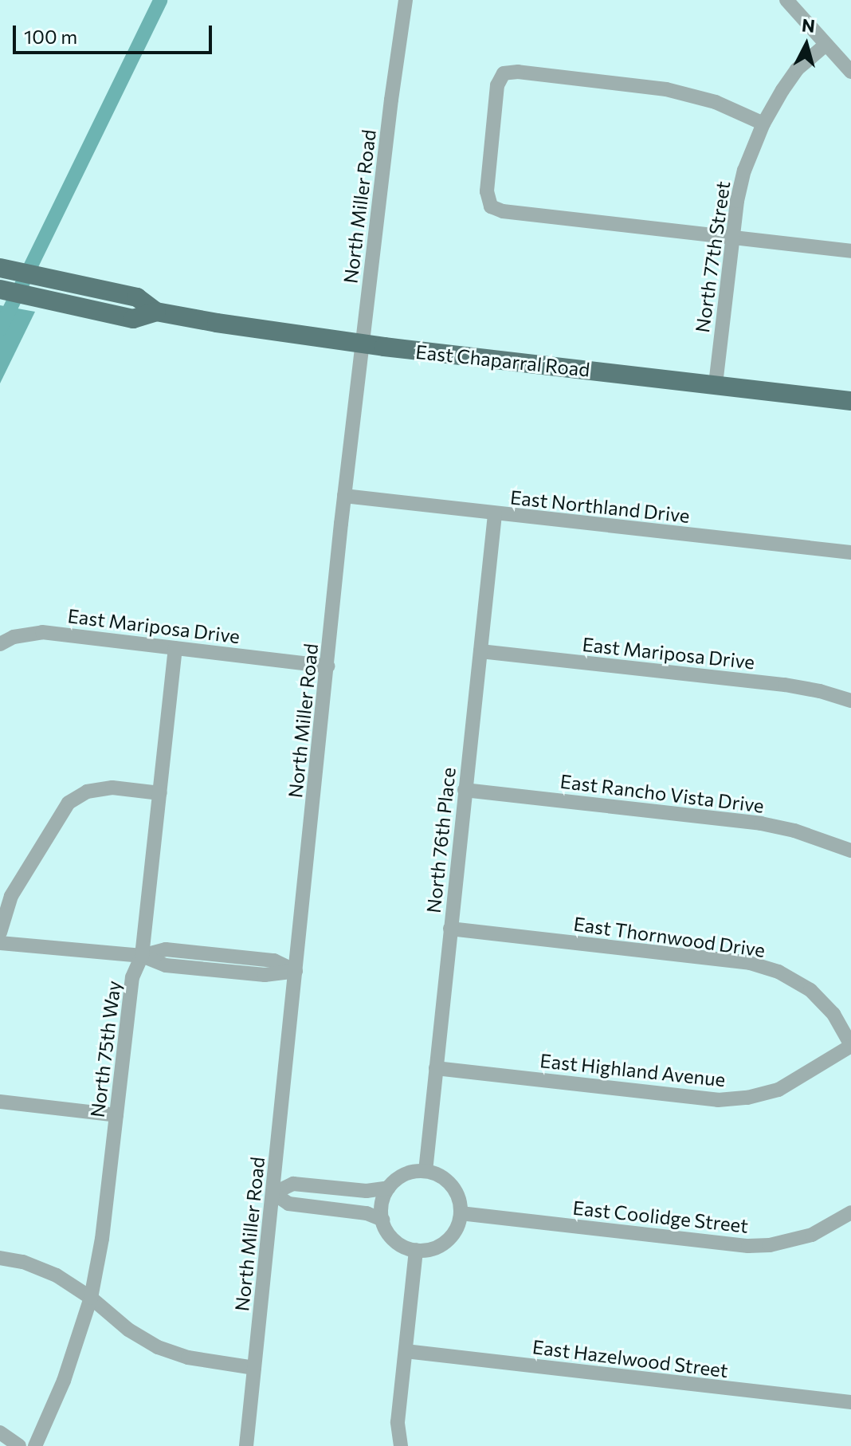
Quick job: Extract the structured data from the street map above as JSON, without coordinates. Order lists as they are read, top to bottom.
{
  "streets": {
    "main road": ["East Chaparral Road"],
    "street": [
      "North Miller Road",
      "North 77th Street",
      "East Northland Drive",
      "East Mariposa Drive",
      "East Rancho Vista Drive",
      "North 76th Place",
      "East Thornwood Drive",
      "North 75th Way",
      "East Highland Avenue",
      "East Coolidge Street",
      "East Hazelwood Street"
    ]
  },
  "crossings": [
    ["North Miller Road", "East Chaparral Road"],
    ["North Miller Road", "East Northland Drive"],
    ["North Miller Road", "East Mariposa Drive"],
    ["North 77th Street", "East Chaparral Road"],
    ["East Northland Drive", "North 76th Place"],
    ["East Mariposa Drive", "North 76th Place"],
    ["East Mariposa Drive", "North 75th Way"],
    ["East Rancho Vista Drive", "North 76th Place"],
    ["North 76th Place", "East Thornwood Drive"],
    ["North 76th Place", "East Highland Avenue"],
    ["North 76th Place", "East Coolidge Street"],
    ["East Thornwood Drive", "East Highland Avenue"]
  ],
  "scale_bar": "100 m",
  "north": "top"
}
